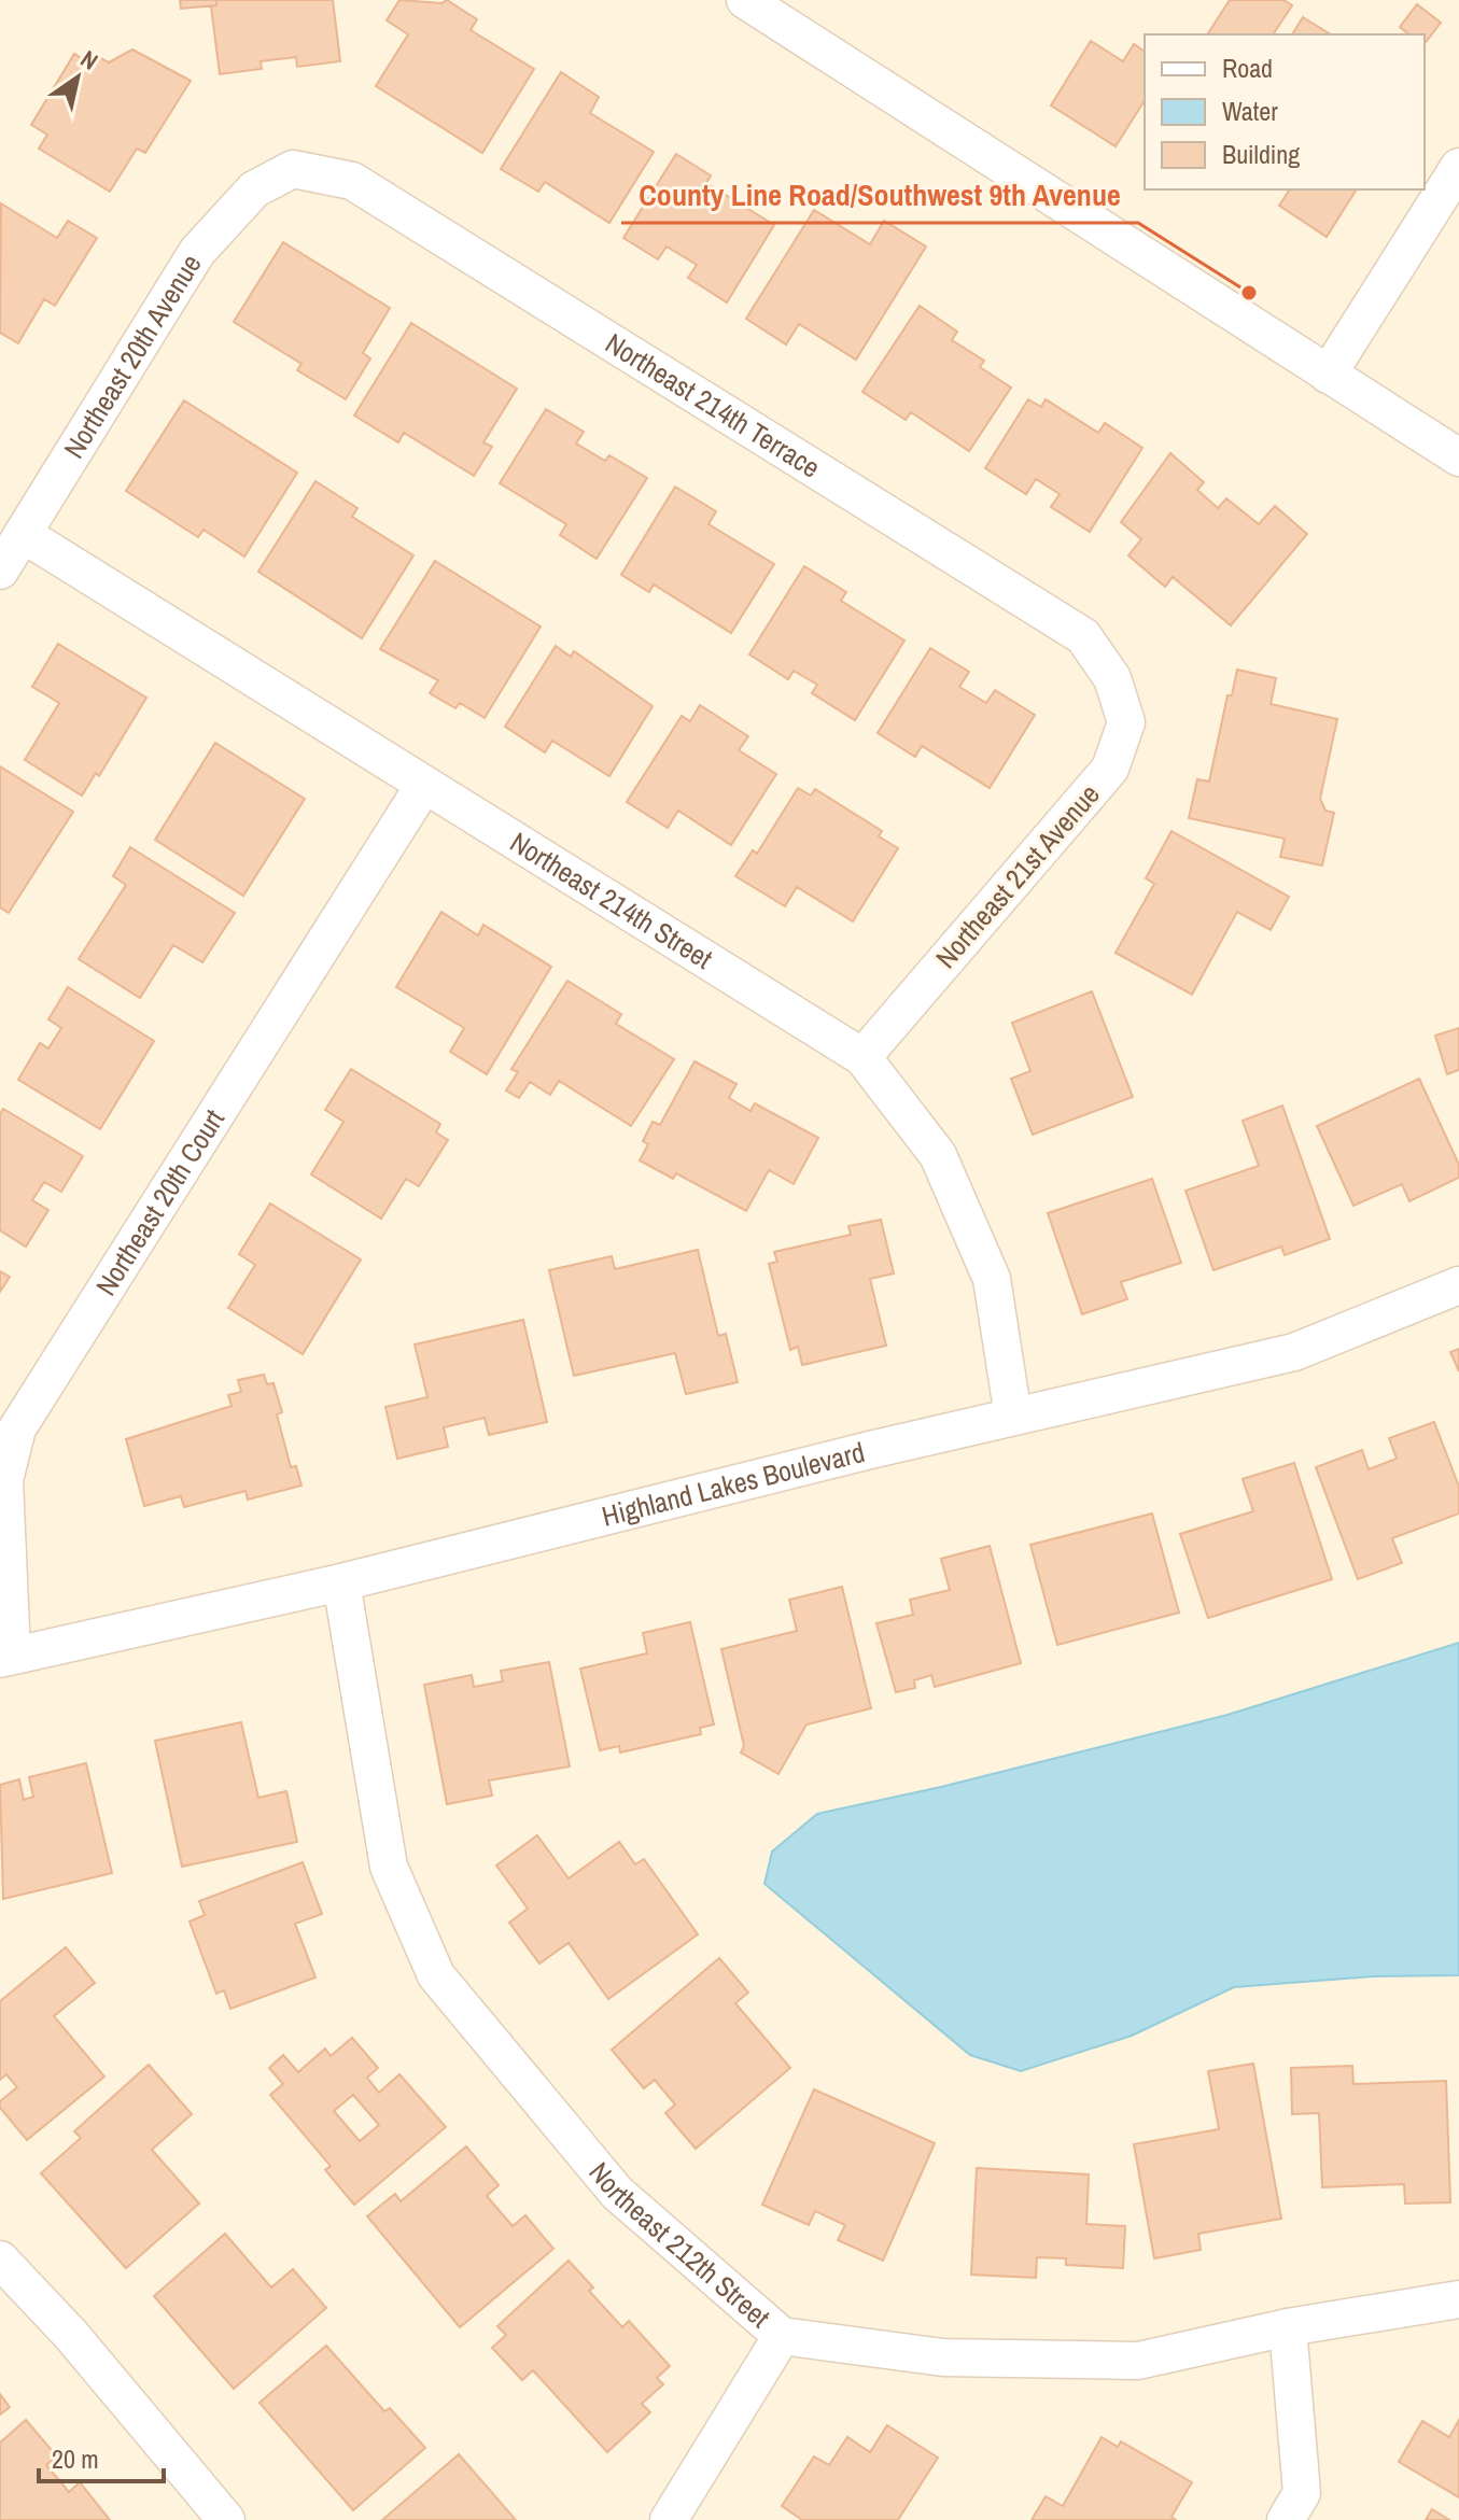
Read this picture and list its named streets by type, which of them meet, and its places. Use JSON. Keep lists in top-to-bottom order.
{
  "streets": {
    "street": [
      "Northeast 20th Avenue",
      "Northeast 214th Terrace",
      "Northeast 21st Avenue",
      "Northeast 214th Street",
      "Northeast 20th Court",
      "Highland Lakes Boulevard",
      "Northeast 212th Street"
    ]
  },
  "crossings": [
    ["Northeast 20th Avenue", "Northeast 214th Terrace"],
    ["Northeast 20th Avenue", "Northeast 214th Street"],
    ["Northeast 214th Terrace", "Northeast 21st Avenue"],
    ["Northeast 21st Avenue", "Northeast 214th Street"],
    ["Northeast 214th Street", "Northeast 20th Court"],
    ["Northeast 214th Street", "Highland Lakes Boulevard"],
    ["Northeast 20th Court", "Highland Lakes Boulevard"],
    ["Highland Lakes Boulevard", "Northeast 212th Street"]
  ],
  "places": ["County Line Road/Southwest 9th Avenue"],
  "legend": ["Road", "Water", "Building"],
  "scale_bar": "20 m",
  "north": "top right"
}
